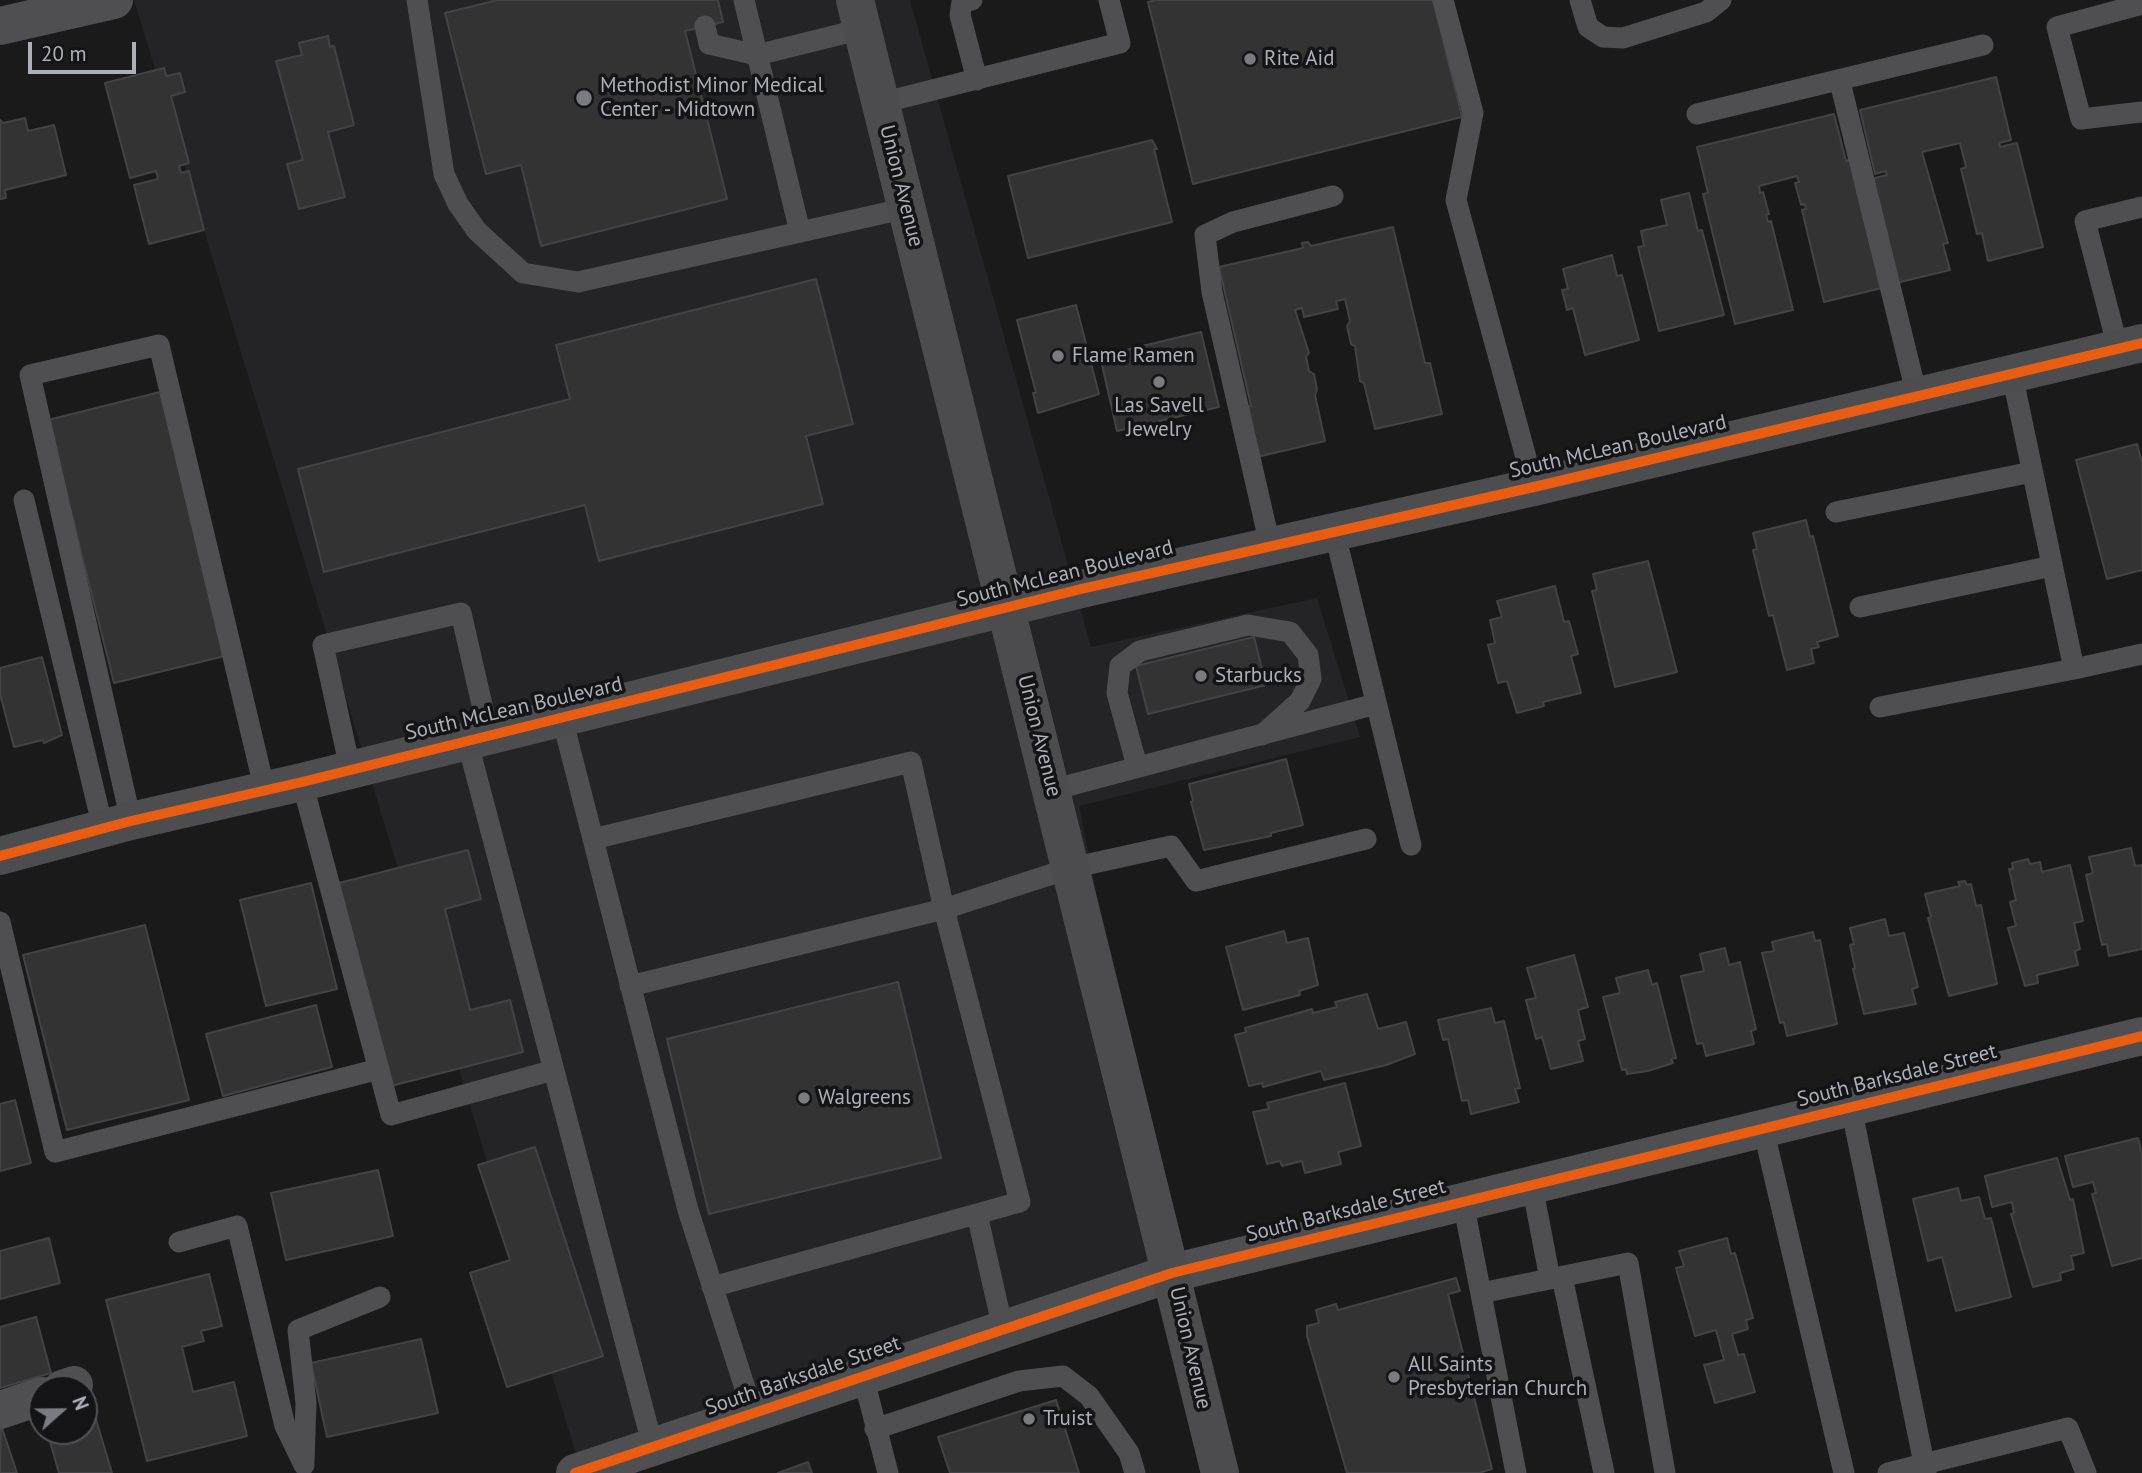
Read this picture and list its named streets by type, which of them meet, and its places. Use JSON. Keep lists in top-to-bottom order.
{
  "streets": {
    "main road": ["Union Avenue", "South McLean Boulevard"],
    "street": ["South Barksdale Street"]
  },
  "crossings": [
    ["Union Avenue", "South McLean Boulevard"],
    ["Union Avenue", "South Barksdale Street"]
  ],
  "places": [
    "Rite Aid",
    "Methodist Minor Medical Center - Midtown",
    "Flame Ramen",
    "Las Savell Jewelry",
    "Starbucks",
    "Walgreens",
    "All Saints Presbyterian Church",
    "Truist"
  ],
  "scale_bar": "20 m",
  "north": "right"
}
